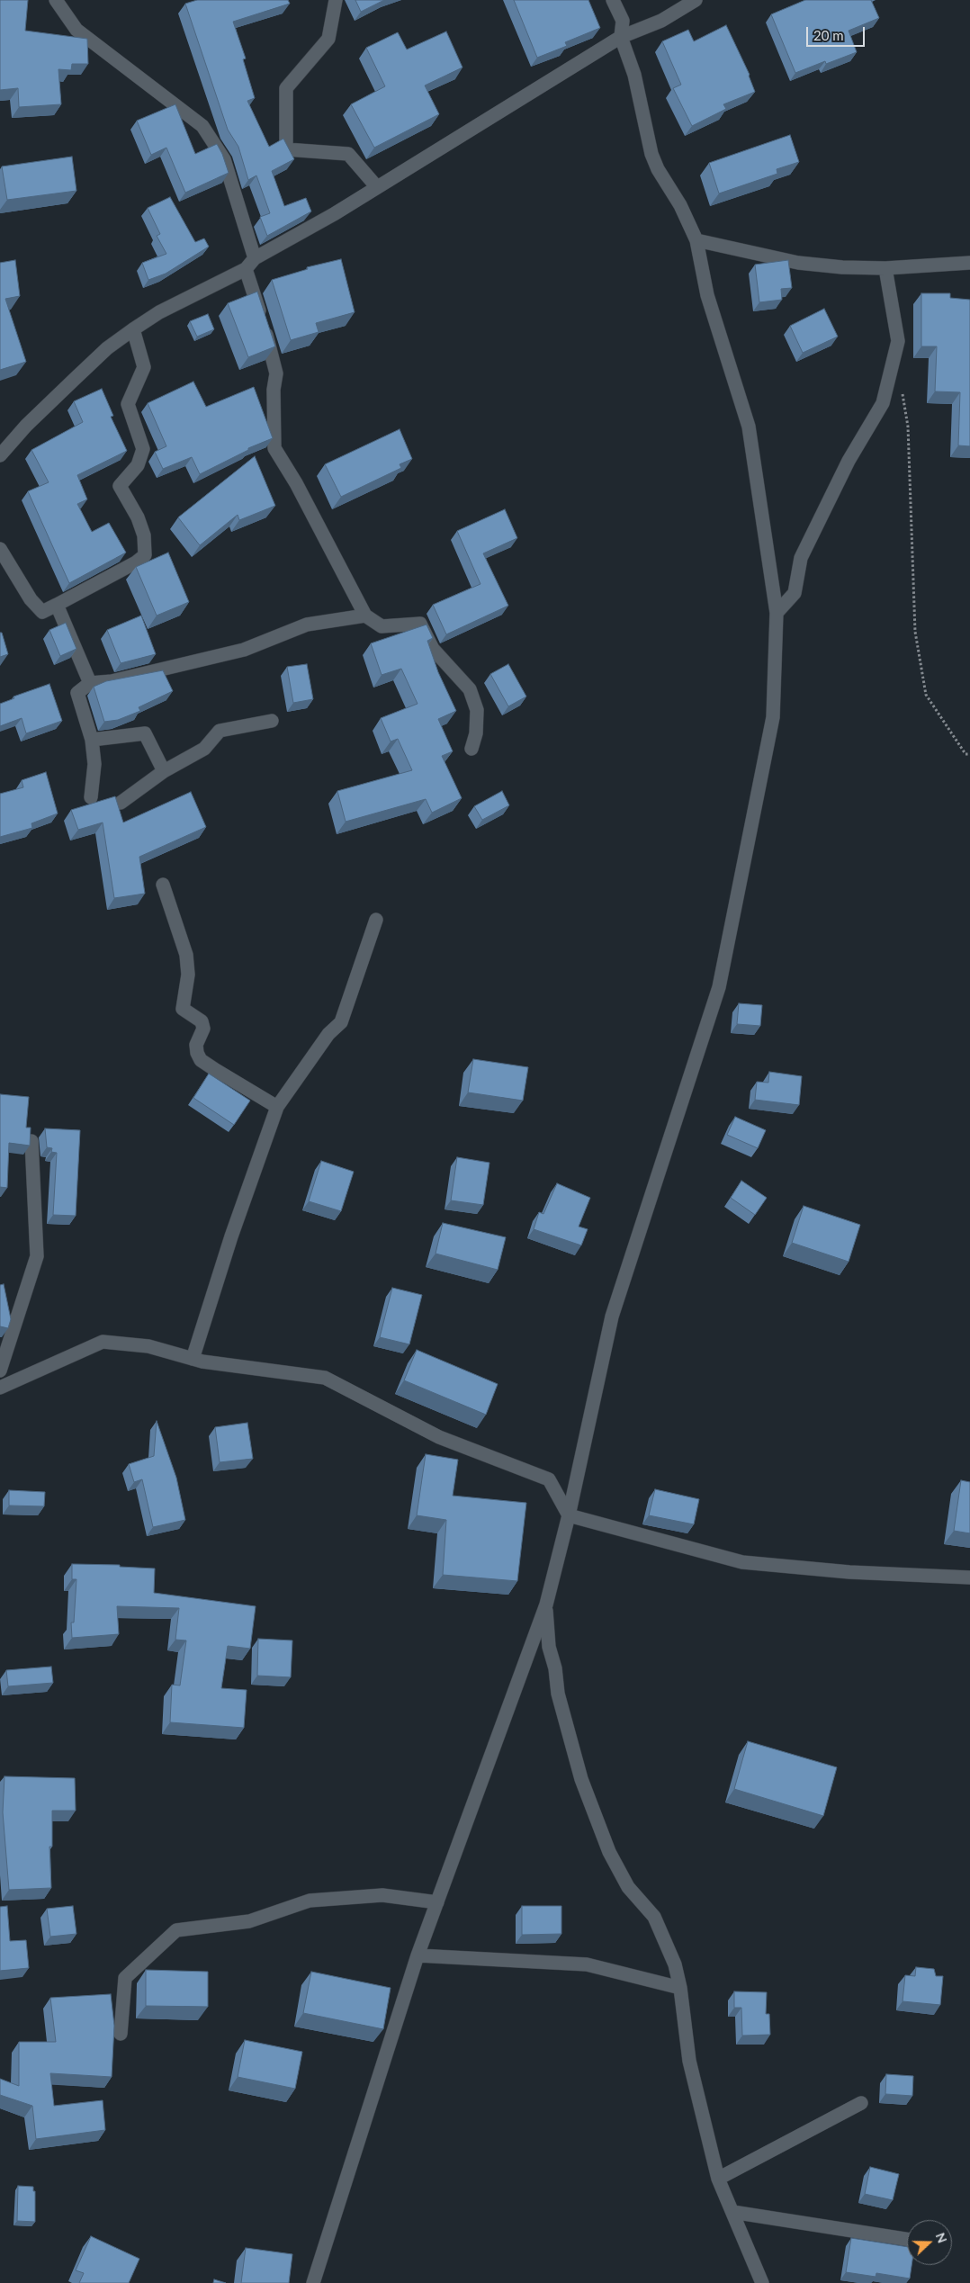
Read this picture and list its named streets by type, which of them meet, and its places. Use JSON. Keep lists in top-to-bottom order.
{
  "scale_bar": "20 m",
  "north": "right"
}
